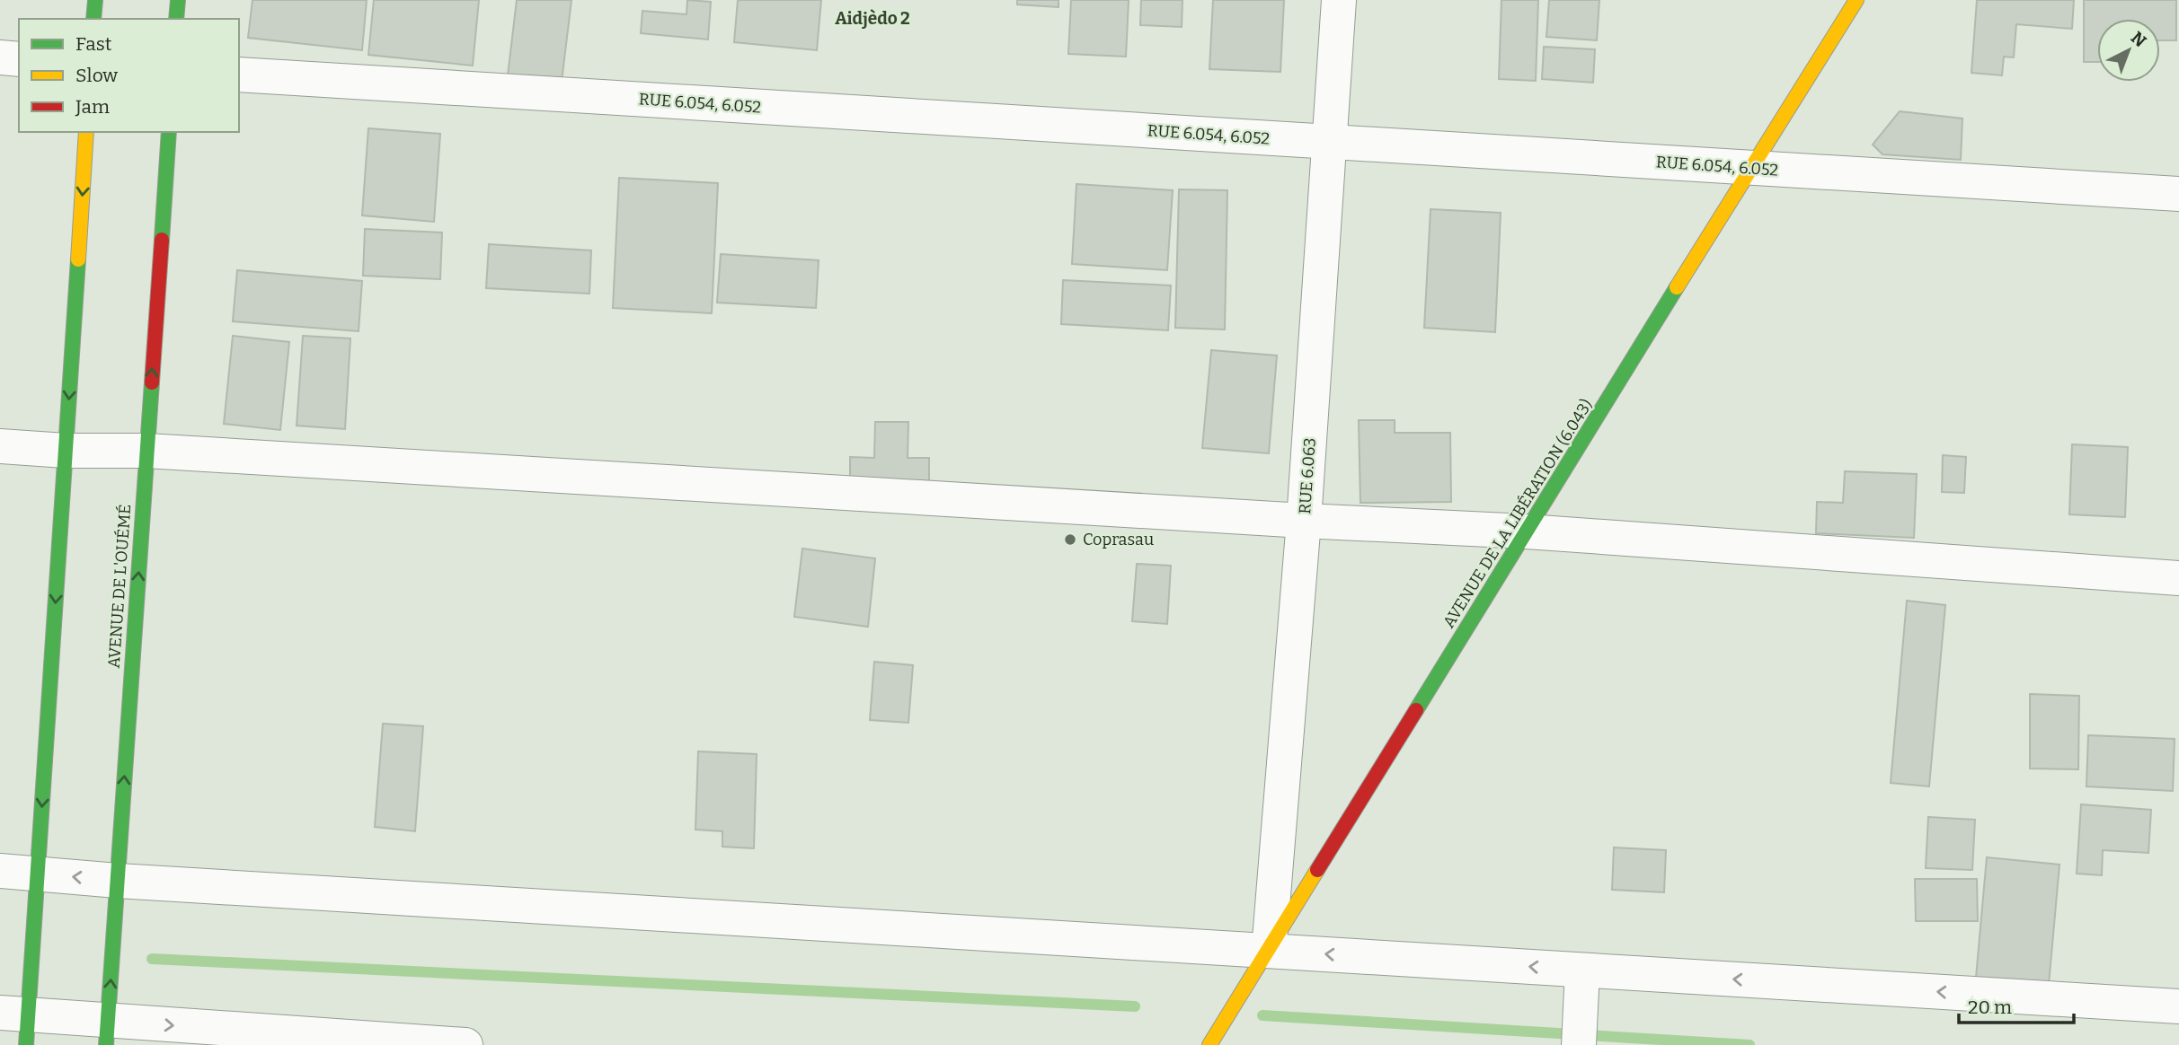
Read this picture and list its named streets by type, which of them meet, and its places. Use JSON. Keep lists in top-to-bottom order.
{
  "streets": {
    "main road": ["AVENUE DE LA LIBÉRATION (6.043)", "AVENUE DE L'OUÉMÉ"],
    "street": ["RUE 6.054, 6.052", "RUE 6.063"]
  },
  "crossings": [
    ["RUE 6.054, 6.052", "RUE 6.063"],
    ["RUE 6.054, 6.052", "AVENUE DE LA LIBÉRATION (6.043)"],
    ["RUE 6.063", "AVENUE DE LA LIBÉRATION (6.043)"]
  ],
  "districts": ["Aidjèdo 2"],
  "places": ["Coprasau"],
  "legend": ["Fast", "Slow", "Jam"],
  "scale_bar": "20 m",
  "north": "top right"
}
